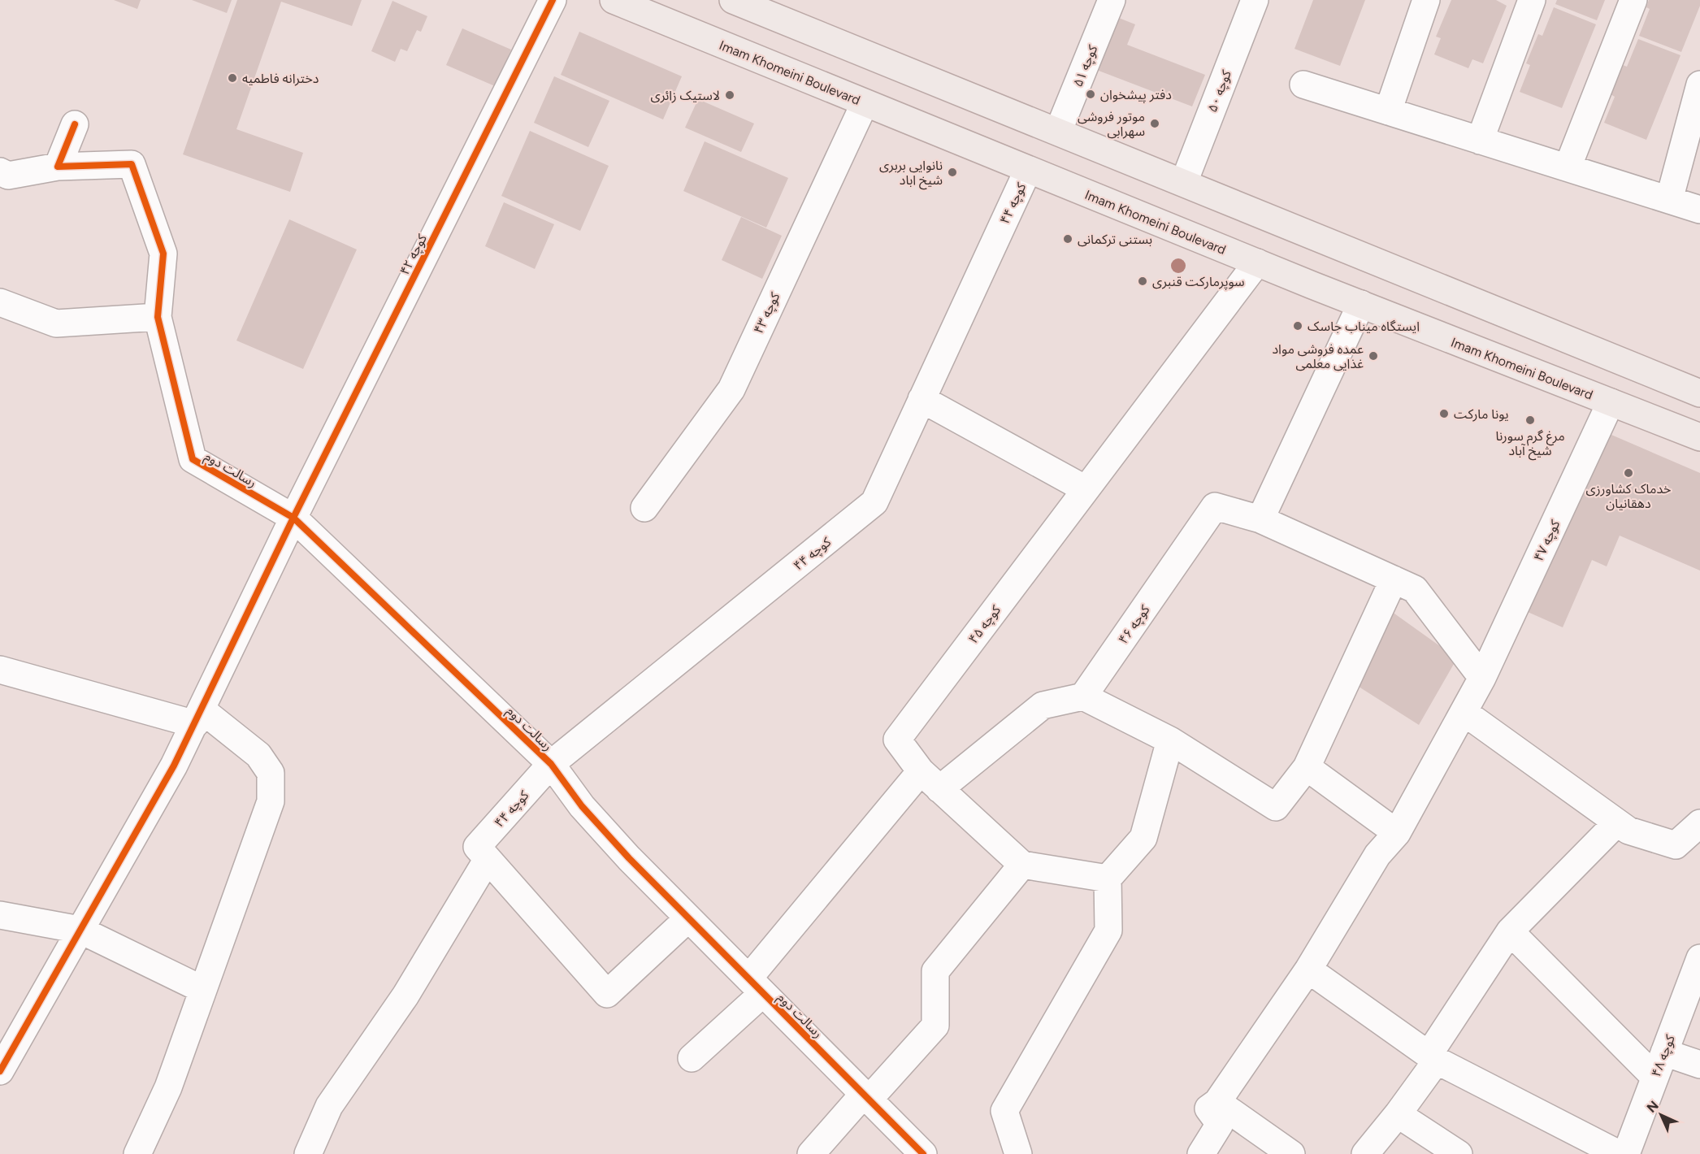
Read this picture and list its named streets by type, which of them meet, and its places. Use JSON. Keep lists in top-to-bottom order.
{
  "streets": {
    "main road": ["Imam Khomeini Boulevard"],
    "street": [
      "کوچه ۵۱",
      "کوچه ۵۰",
      "کوچه ۴۴",
      "کوچه ۴۲",
      "کوچه ۴۳",
      "رسالت دوم",
      "کوچه ۴۷",
      "کوچه ۴۵",
      "کوچه ۴۶",
      "کوچه ۴۸"
    ]
  },
  "crossings": [
    ["Imam Khomeini Boulevard", "کوچه ۴۴"],
    ["Imam Khomeini Boulevard", "کوچه ۴۳"],
    ["Imam Khomeini Boulevard", "کوچه ۴۷"],
    ["Imam Khomeini Boulevard", "کوچه ۴۵"],
    ["کوچه ۴۴", "رسالت دوم"],
    ["کوچه ۴۲", "رسالت دوم"]
  ],
  "places": [
    "دخترانه فاطمیه",
    "دفتر پیشخوان",
    "لاستیک زائری",
    "موتور فروشی سهرابی",
    "نانوایی بربری شیخ اباد",
    "بستنی ترکمانی",
    "سوپرمارکت قنبری",
    "ایستگاه میناب جاسک",
    "عمده فروشی مواد غذایی معلمی",
    "یونا مارکت",
    "مرغ گرم سورنا شیخ آباد",
    "خدماک کشاورزی دهقانیان"
  ],
  "north": "top left"
}
